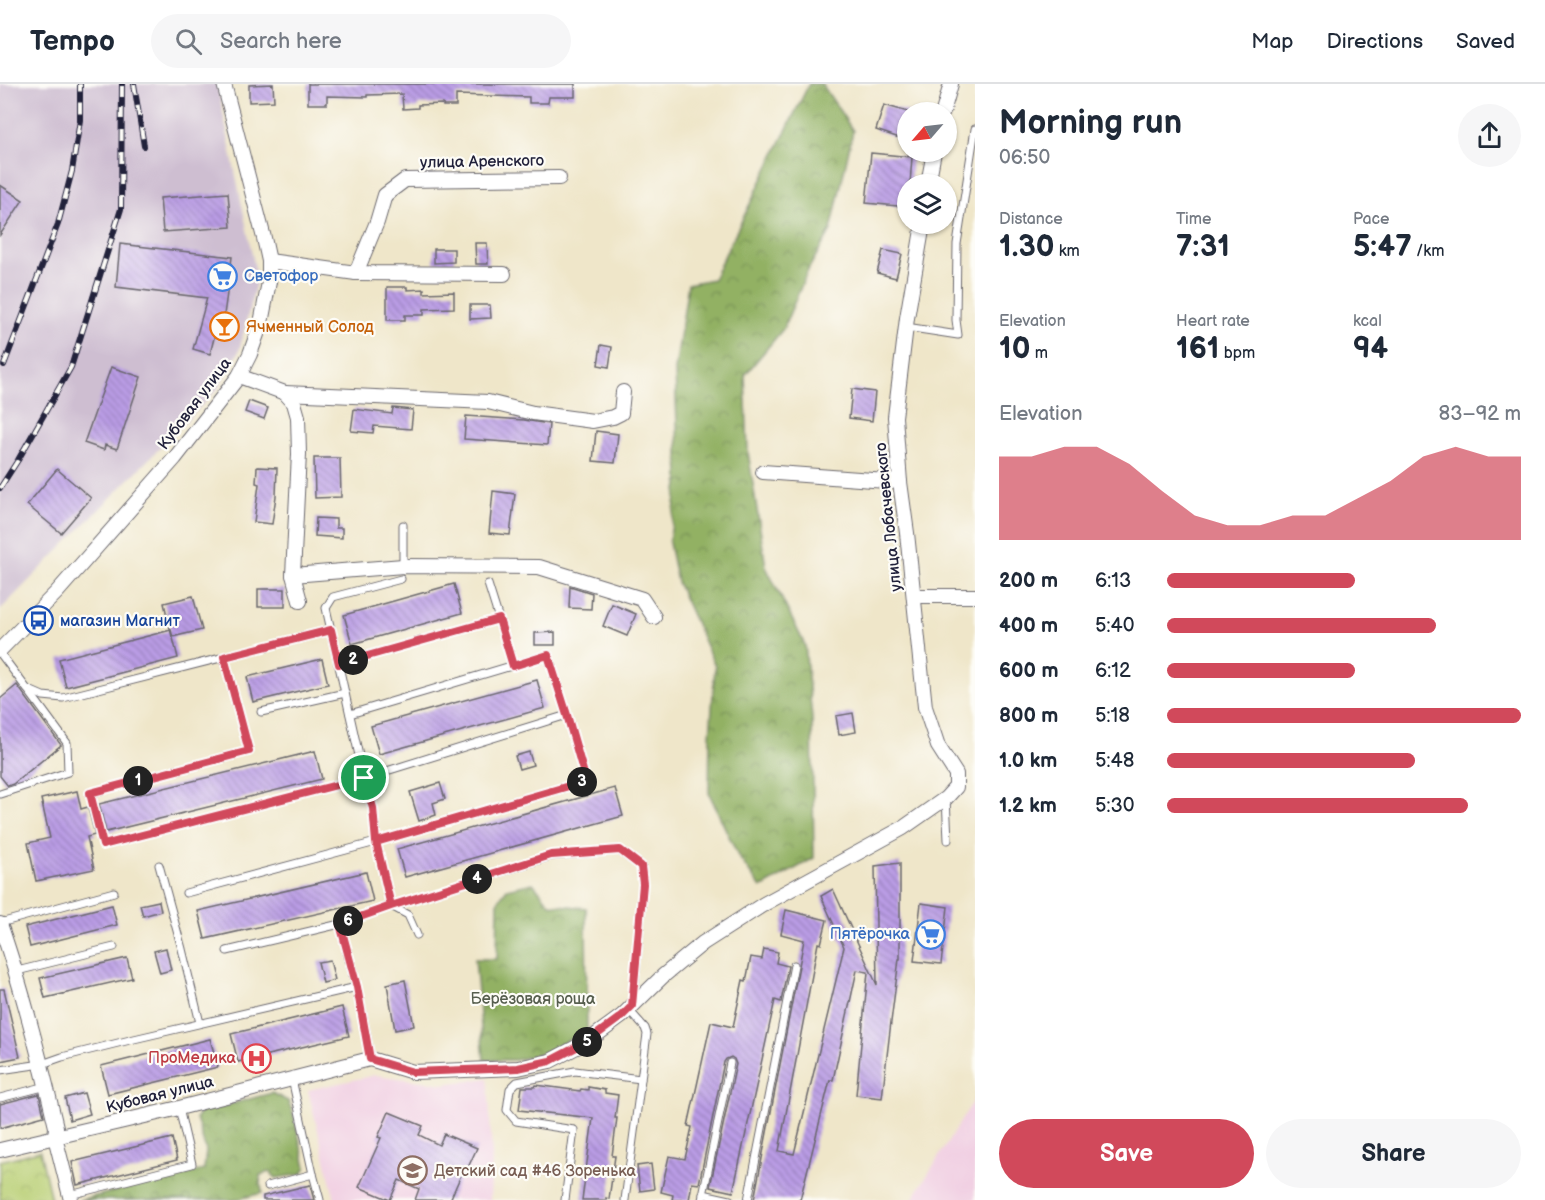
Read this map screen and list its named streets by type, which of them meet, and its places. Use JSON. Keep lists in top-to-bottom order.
{
  "streets": {
    "street": ["улица Аренского", "Кубовая улица", "улица Лобачевского"]
  },
  "parks": ["Берёзовая роща"],
  "places": {
    "supermarket": ["Светофор", "Пятёрочка"],
    "bar": ["Ячменный Солод"],
    "bus stop": ["магазин Магнит"],
    "hospital": ["ПроМедика"],
    "school or university": ["Детский сад #46 Зоренька"]
  },
  "north": "bottom left",
  "page": {
    "header": "Tempo",
    "search": "Search here",
    "nav": ["Map", "Directions", "Saved"],
    "heading": ["Morning run", "06:50"],
    "stats": [
      ["Distance", "1.30 km"],
      ["Time", "7:31"],
      ["Pace", "5:47 /km"],
      ["Elevation", "10 m"],
      ["Heart rate", "161 bpm"],
      ["kcal", "94"]
    ],
    "chart": ["Elevation", "83–92 m"],
    "list": [
      {
        "name": "200 m",
        "note": "6:13"
      },
      {
        "name": "400 m",
        "note": "5:40"
      },
      {
        "name": "600 m",
        "note": "6:12"
      },
      {
        "name": "800 m",
        "note": "5:18"
      },
      {
        "name": "1.0 km",
        "note": "5:48"
      },
      {
        "name": "1.2 km",
        "note": "5:30"
      }
    ],
    "pins": [
      "2",
      "1",
      "3",
      "4",
      "6",
      "5"
    ],
    "buttons": ["Save", "Share"]
  }
}
